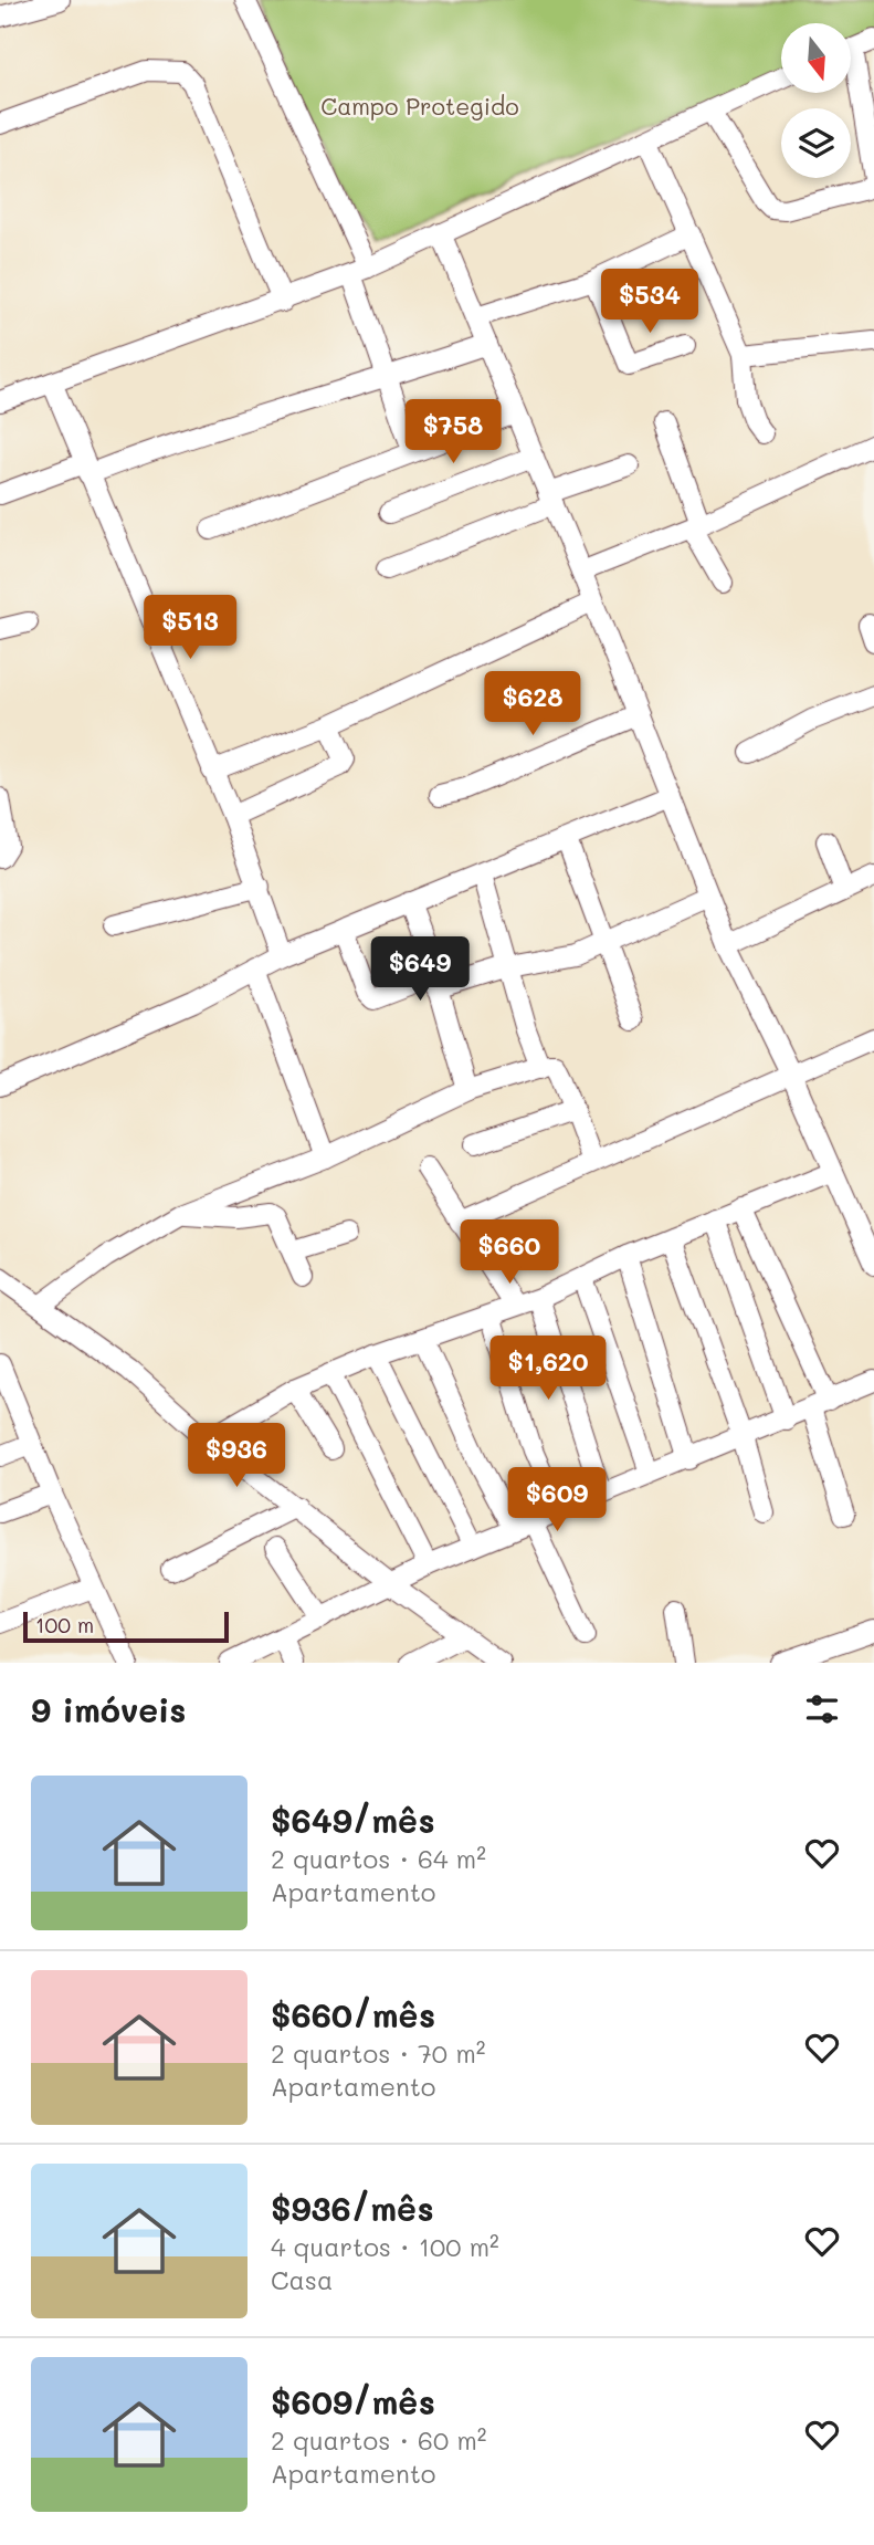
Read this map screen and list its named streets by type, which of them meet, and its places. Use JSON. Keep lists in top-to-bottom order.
{
  "parks": ["Campo Protegido"],
  "scale_bar": "100 m",
  "north": "bottom",
  "page": {
    "price": [
      "$534",
      "$758",
      "$513",
      "$628",
      "$649",
      "$660",
      "$1,620",
      "$936",
      "$609"
    ],
    "scale": "100 m",
    "heading": "9 imóveis",
    "list": [
      {
        "name": "$649/mês",
        "note": "2 quartos · 64 m² · Apartamento"
      },
      {
        "name": "$660/mês",
        "note": "2 quartos · 70 m² · Apartamento"
      },
      {
        "name": "$936/mês",
        "note": "4 quartos · 100 m² · Casa"
      },
      {
        "name": "$609/mês",
        "note": "2 quartos · 60 m² · Apartamento"
      }
    ]
  }
}
